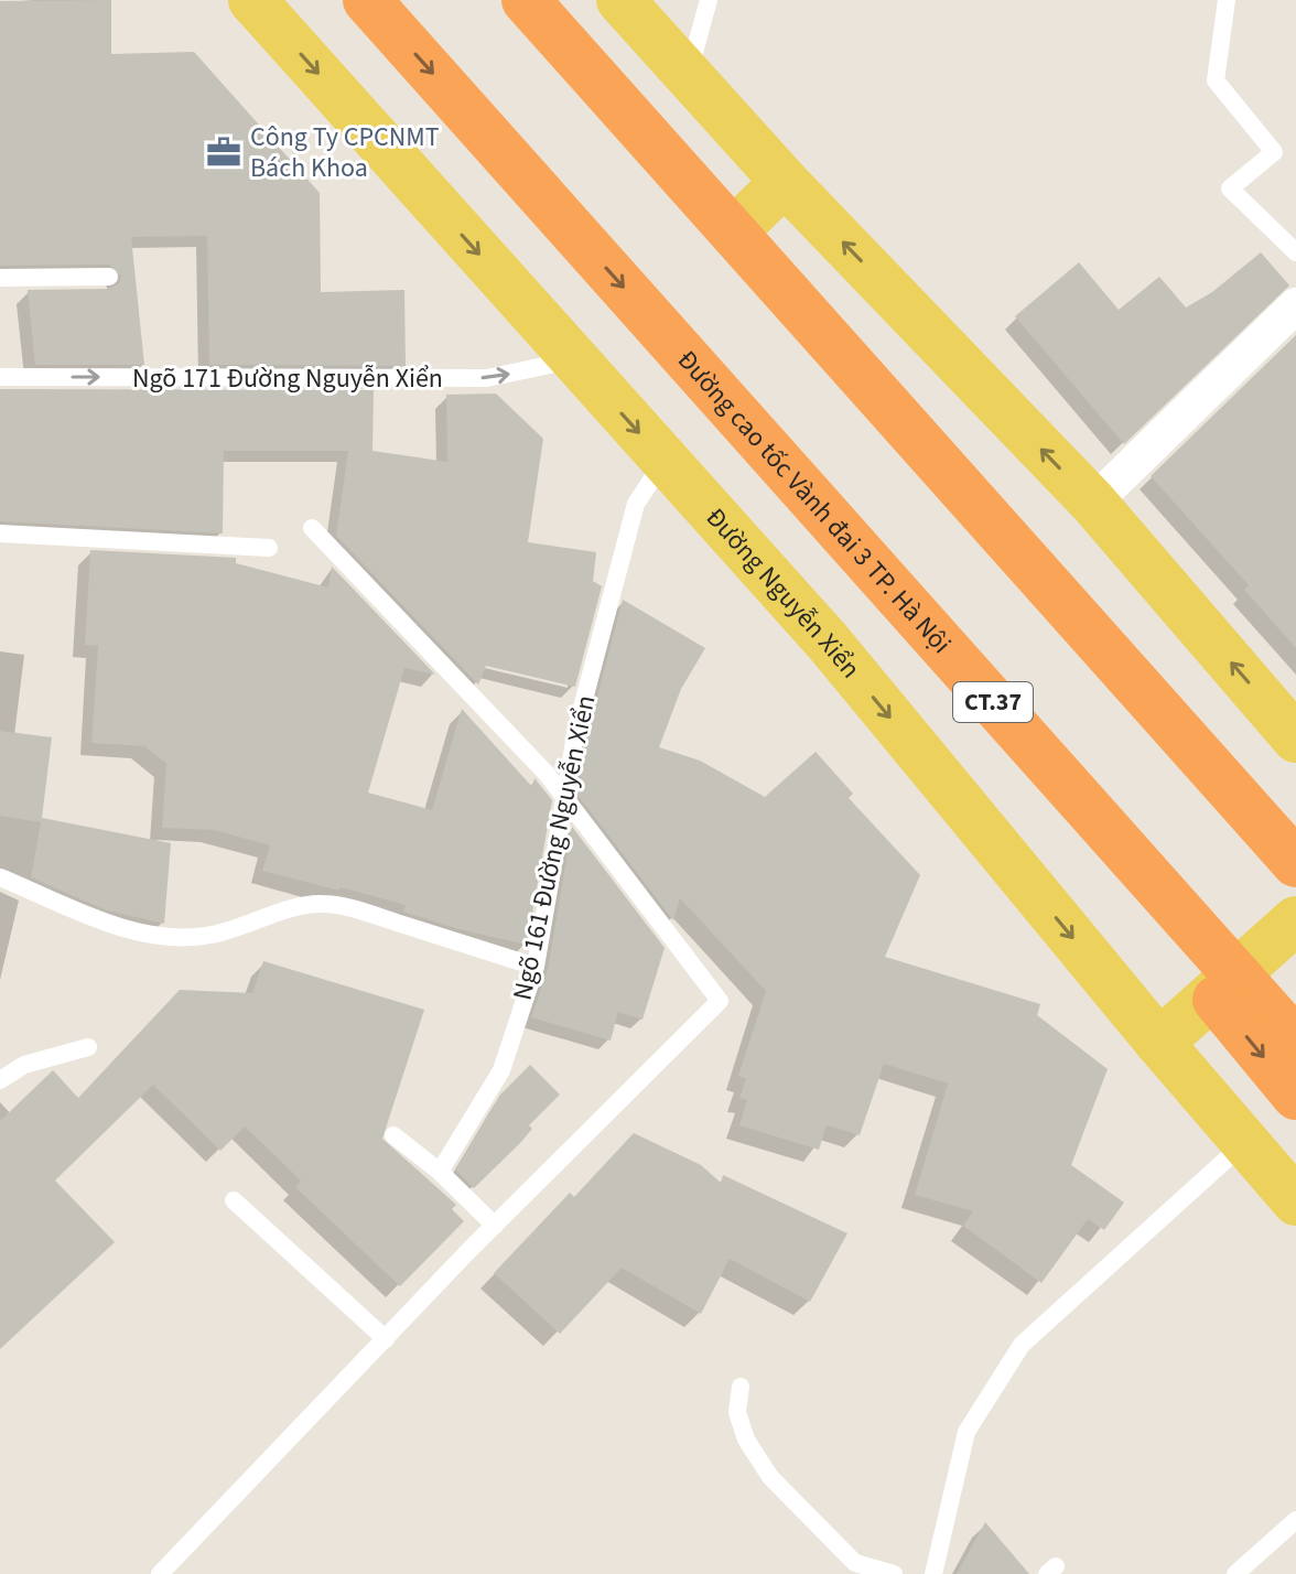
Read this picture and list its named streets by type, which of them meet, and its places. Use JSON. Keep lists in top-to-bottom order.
{
  "streets": {
    "highway": ["Đường cao tốc Vành đai 3 TP. Hà Nội", "CT.37"],
    "main road": ["Đường Nguyễn Xiển"],
    "lane": ["Ngõ 171 Đường Nguyễn Xiển", "Ngõ 161 Đường Nguyễn Xiển"]
  },
  "crossings": [
    ["Ngõ 171 Đường Nguyễn Xiển", "Đường Nguyễn Xiển"],
    ["Đường Nguyễn Xiển", "Ngõ 161 Đường Nguyễn Xiển"]
  ],
  "one_way": ["Ngõ 171 Đường Nguyễn Xiển"],
  "places": {
    "office": ["Công Ty CPCNMT Bách Khoa"]
  }
}
